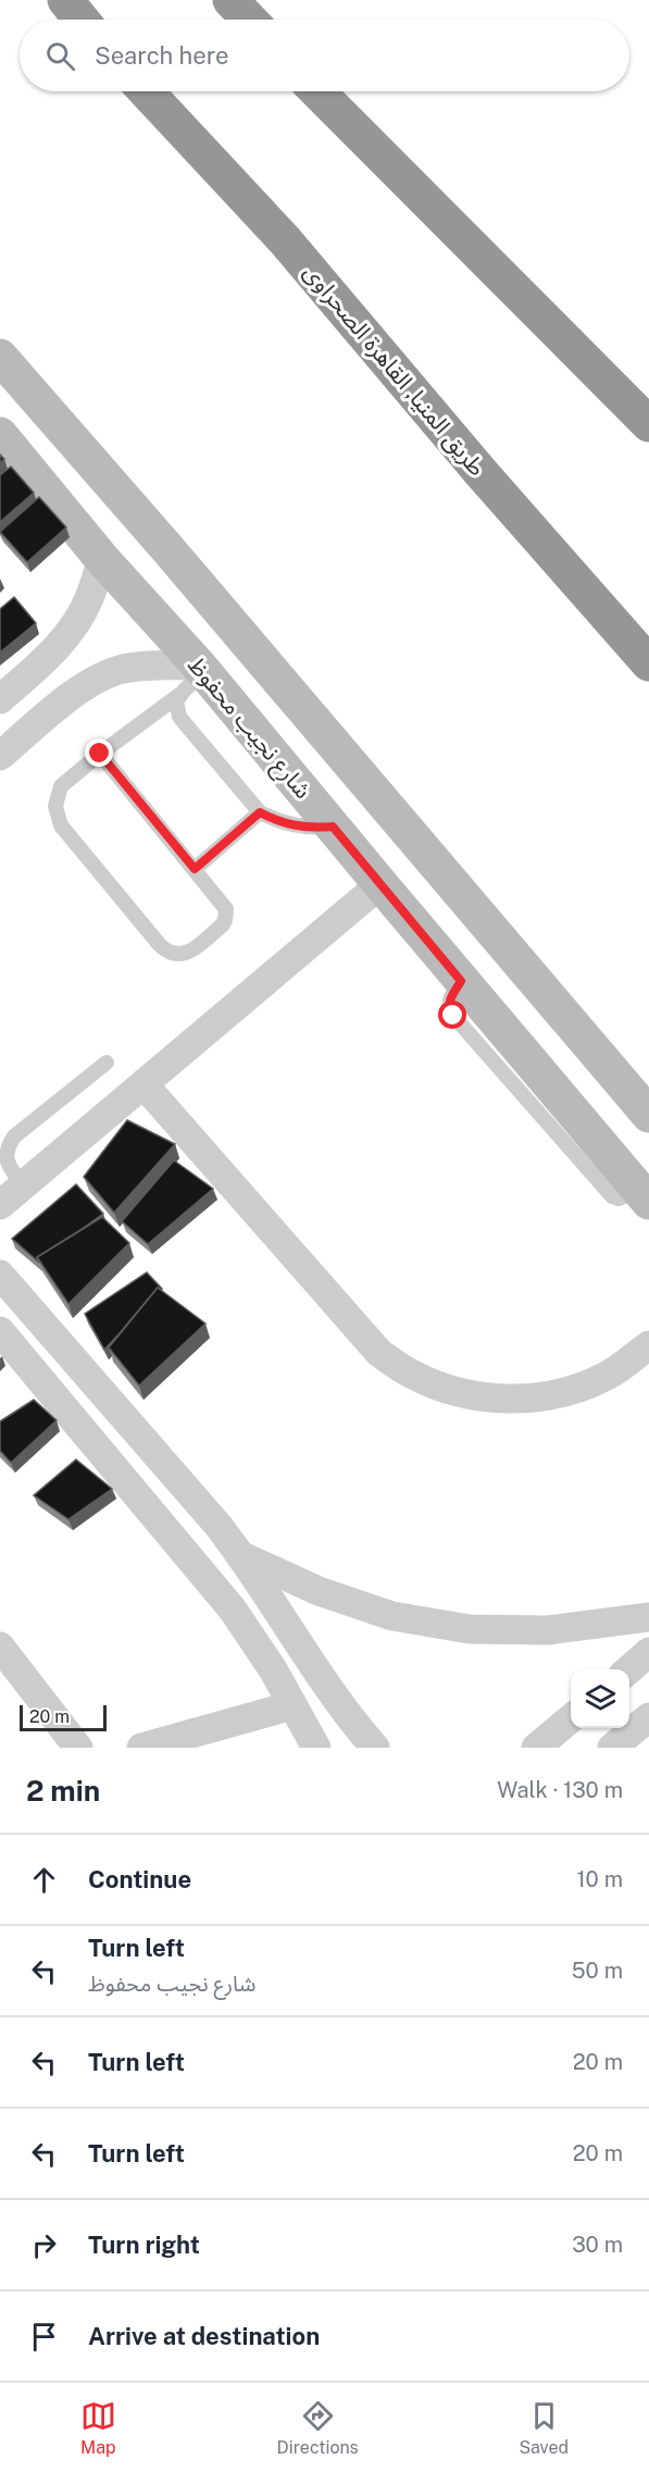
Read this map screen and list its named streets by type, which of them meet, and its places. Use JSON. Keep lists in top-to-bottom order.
{
  "streets": {
    "highway": ["طريق المنيا, القاهرة الصحراوى"],
    "street": ["شارع نجيب محفوظ"]
  },
  "scale_bar": "20 m",
  "page": {
    "search": "Search here",
    "scale": "20 m",
    "heading": ["2 min", "Walk · 130 m"],
    "list": [
      ["Continue", "10 m"],
      ["Turn left", "شارع نجيب محفوظ", "50 m"],
      ["Turn left", "20 m"],
      ["Turn left", "20 m"],
      ["Turn right", "30 m"],
      "Arrive at destination"
    ],
    "nav": ["Map", "Directions", "Saved"]
  }
}
